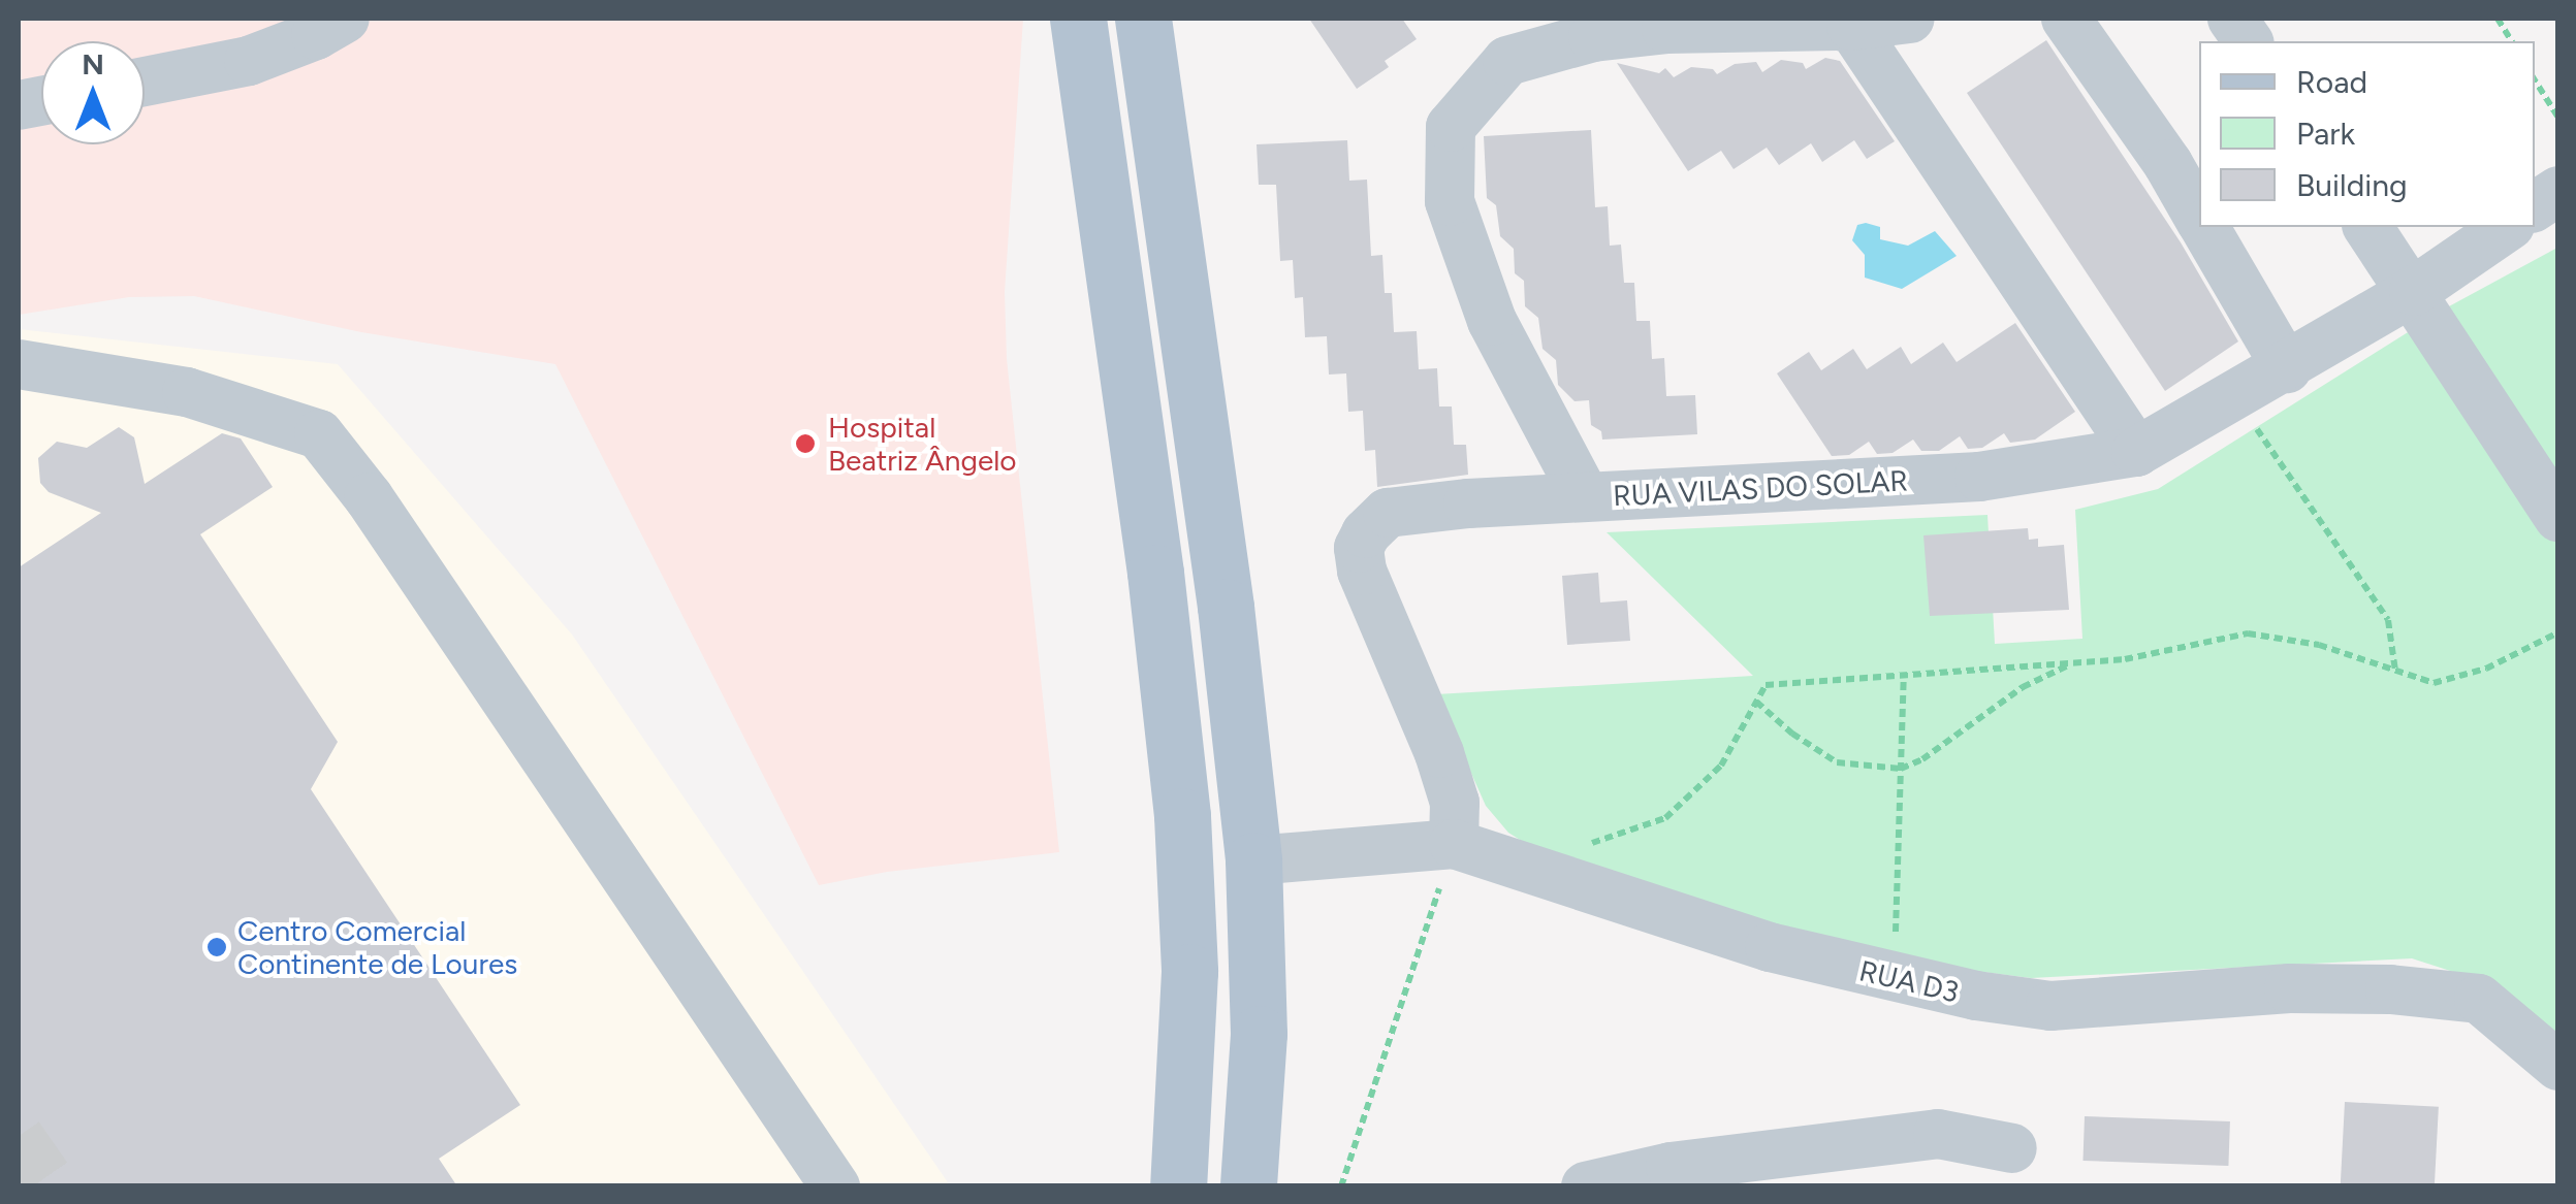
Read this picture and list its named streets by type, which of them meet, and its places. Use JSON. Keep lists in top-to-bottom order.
{
  "streets": {
    "street": ["RUA VILAS DO SOLAR", "RUA D3"]
  },
  "places": ["Hospital Beatriz Ângelo", "Centro Comercial Continente de Loures"],
  "legend": ["Road", "Park", "Building"],
  "north": "top"
}
